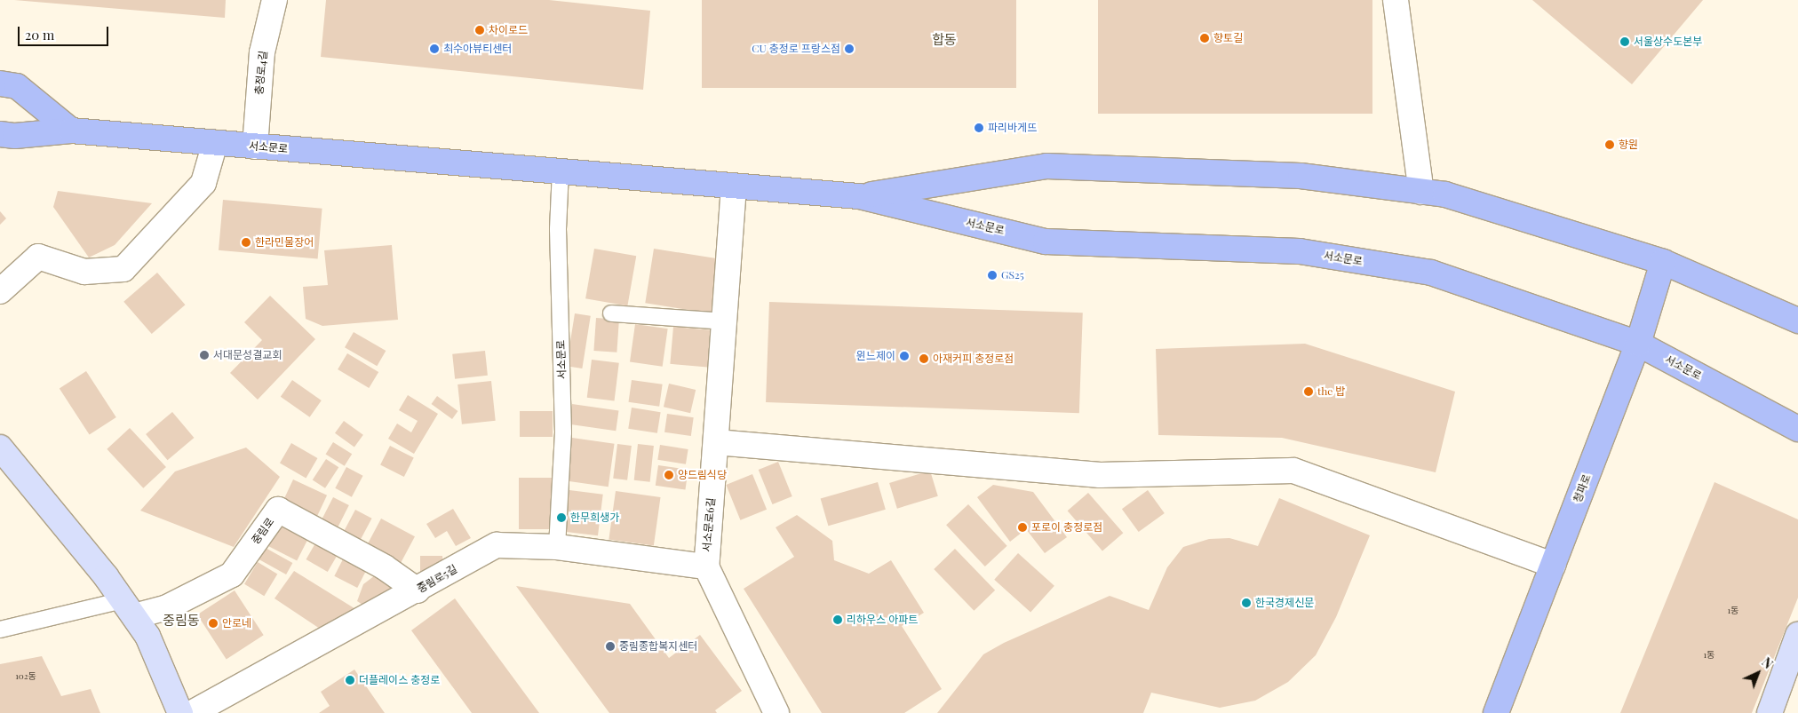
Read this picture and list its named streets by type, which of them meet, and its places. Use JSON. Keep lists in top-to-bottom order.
{
  "streets": {
    "main road": ["서소문로", "청파로"],
    "street": [
      "충정로4길",
      "서소문로6길",
      "중림로",
      "중림로5길"
    ]
  },
  "crossings": [
    ["충정로4길", "서소문로"],
    ["서소문로", "청파로"],
    ["서소문로", "서소문로6길"],
    ["서소문로", "중림로5길"],
    ["서소문로6길", "중림로5길"],
    ["중림로", "중림로5길"]
  ],
  "districts": ["합동", "중림동"],
  "places": [
    "차이로드",
    "향토길",
    "서울상수도본부",
    "최수아뷰티센터",
    "CU 충정로 프랑스점",
    "파리바게뜨",
    "향원",
    "한라민물장어",
    "GS25",
    "서대문성결교회",
    "윈느제이",
    "아재커피 충정로점",
    "the 밥",
    "양드림식당",
    "한무희생가",
    "포로이 충정로점",
    "한국경제신문",
    "리하우스 아파트",
    "안로네",
    "중림종합복지센터",
    "더플레이스 충정로"
  ],
  "house_numbers": ["1동", "1동", "102동"],
  "scale_bar": "20 m",
  "north": "top right"
}
